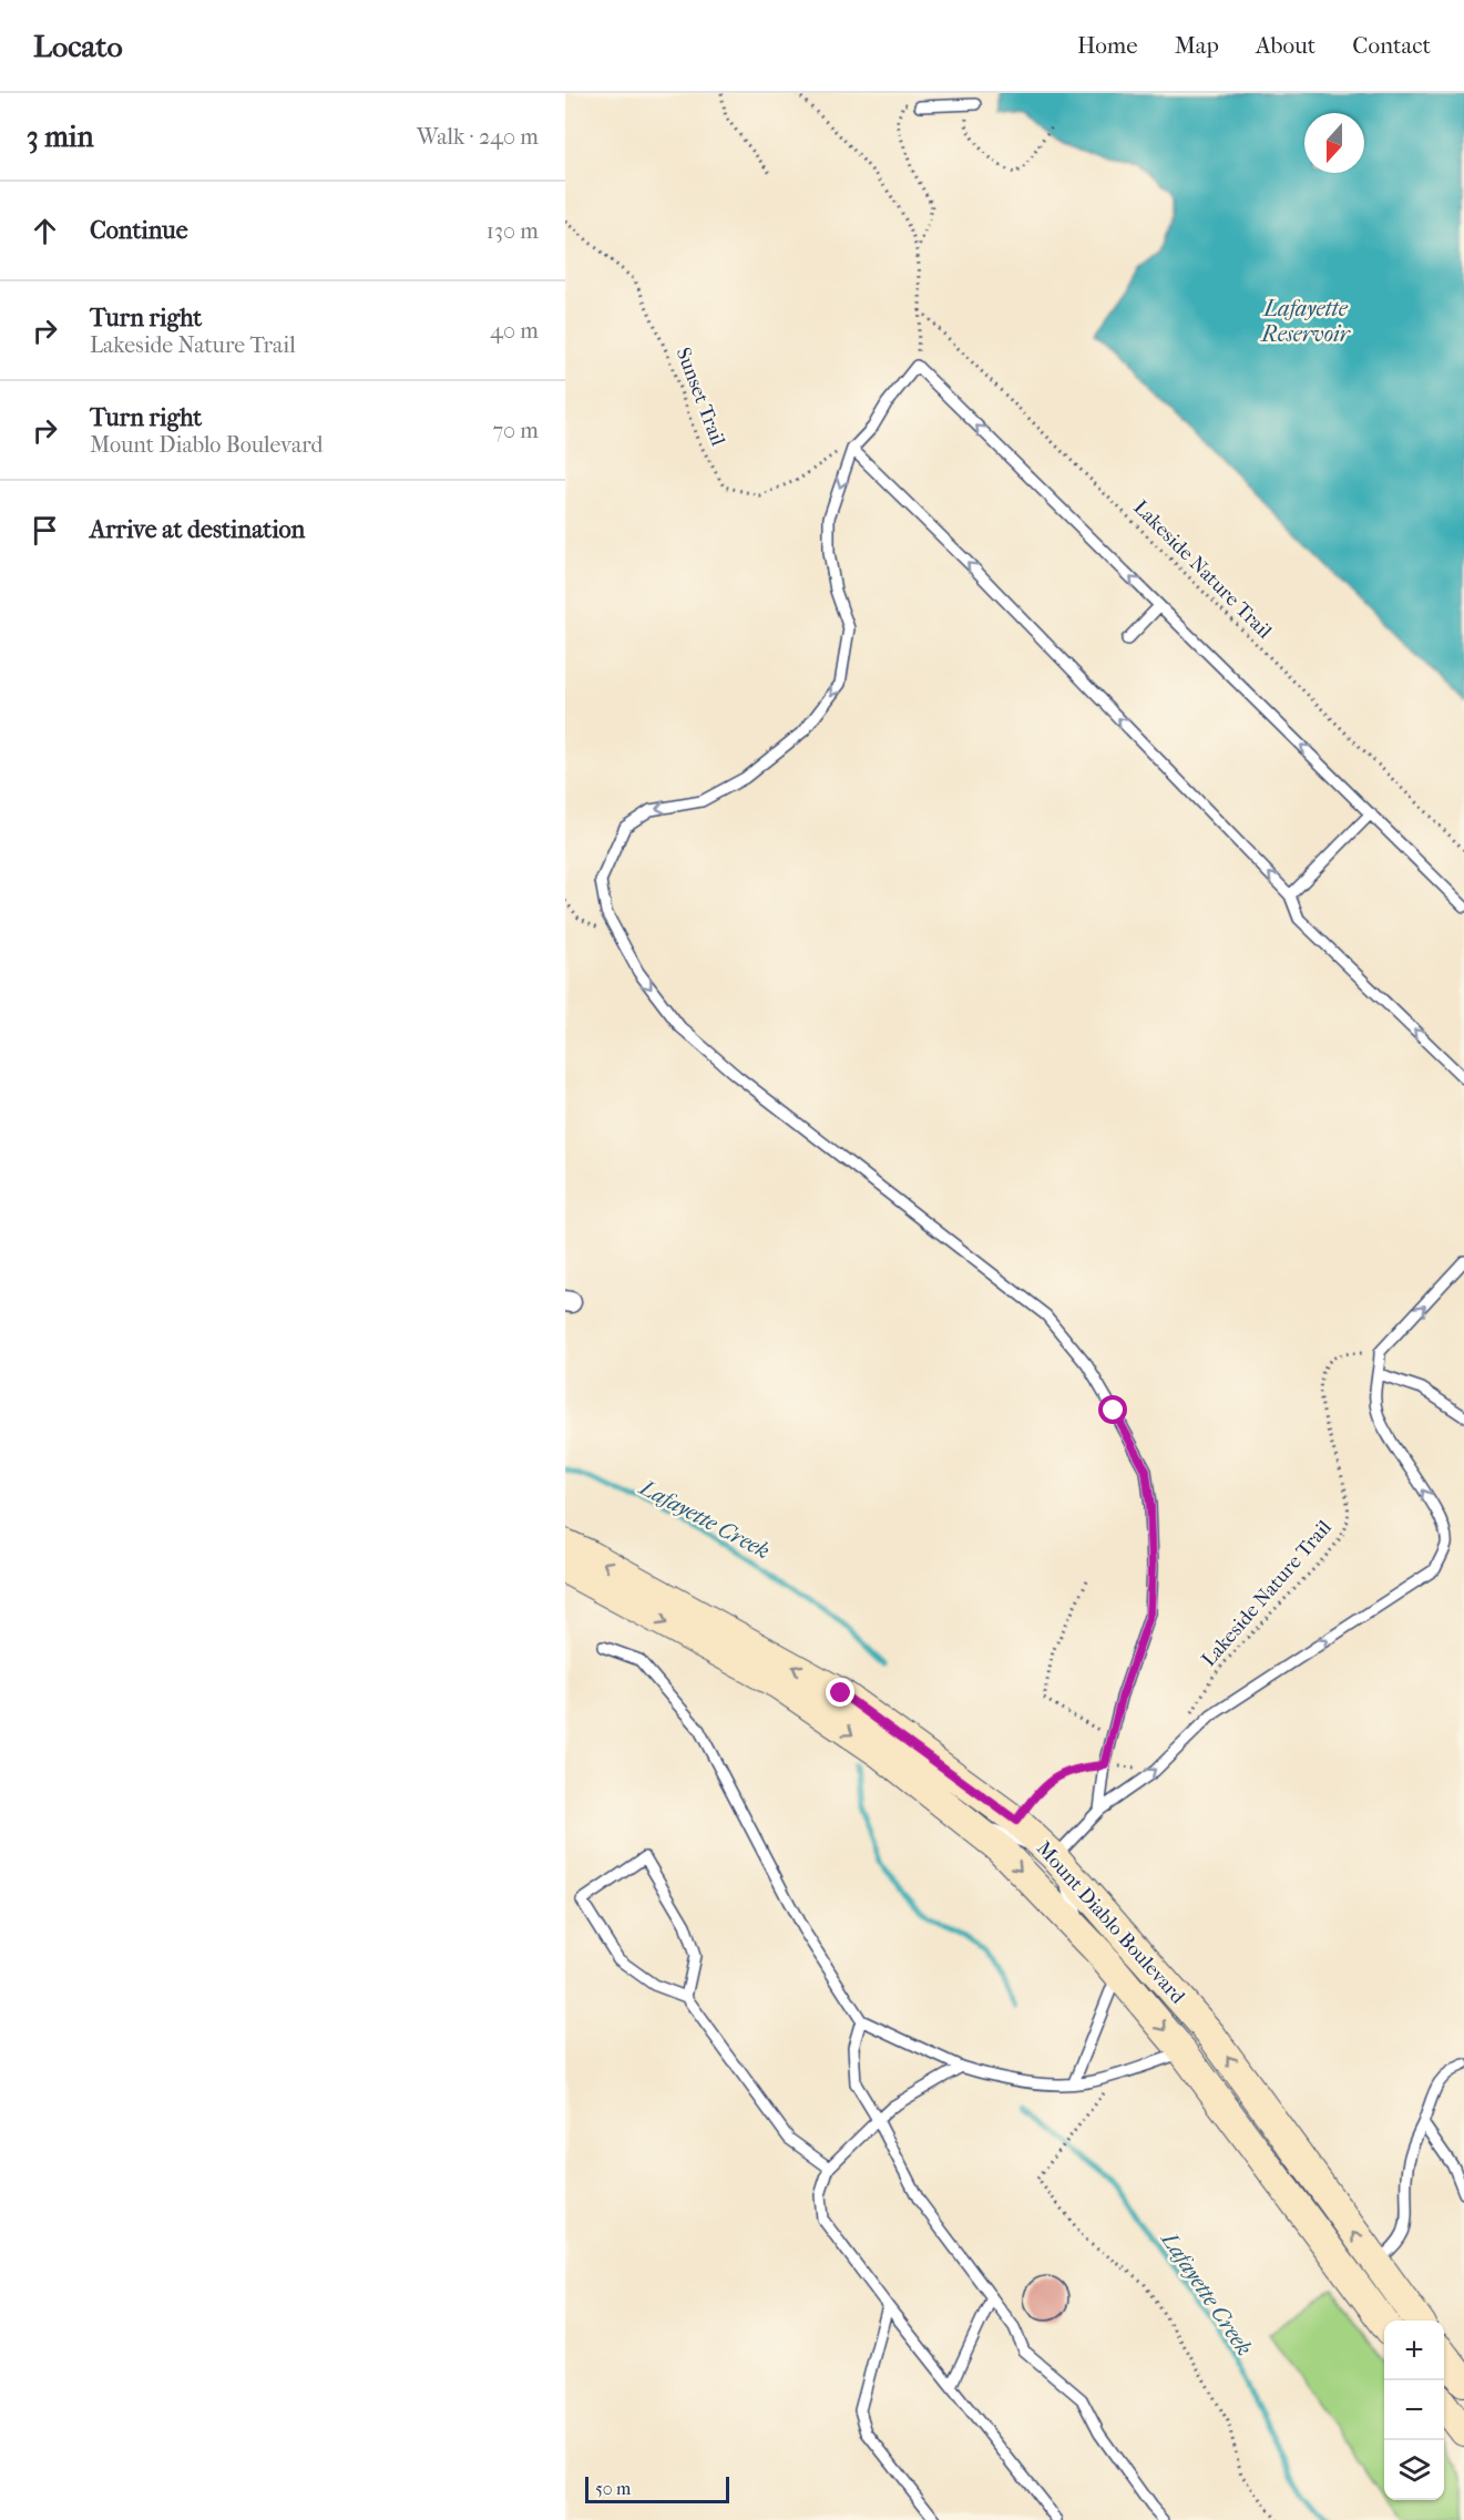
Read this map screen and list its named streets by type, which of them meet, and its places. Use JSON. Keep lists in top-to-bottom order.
{
  "streets": {
    "main road": ["Mount Diablo Boulevard"],
    "path": ["Sunset Trail", "Lakeside Nature Trail"]
  },
  "water": ["Lafayette Reservoir", "Lafayette Creek"],
  "scale_bar": "50 m",
  "north": "bottom",
  "page": {
    "header": "Locato",
    "nav": [
      "Home",
      "Map",
      "About",
      "Contact"
    ],
    "heading": ["3 min", "Walk · 240 m"],
    "list": [
      ["Continue", "130 m"],
      ["Turn right", "Lakeside Nature Trail", "40 m"],
      ["Turn right", "Mount Diablo Boulevard", "70 m"],
      "Arrive at destination"
    ],
    "map_buttons": ["+", "−"],
    "scale": "50 m"
  }
}
